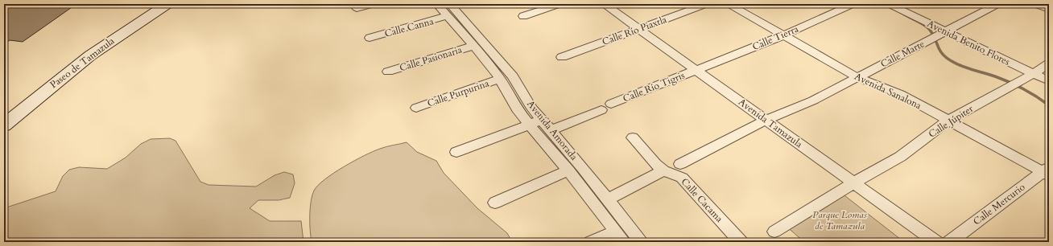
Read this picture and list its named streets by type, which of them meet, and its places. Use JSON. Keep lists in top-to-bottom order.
{
  "streets": {
    "main road": ["Paseo de Tamazula"],
    "street": [
      "Calle Canna",
      "Calle Río Piaxtla",
      "Calle Tierra",
      "Avenida Benito Flores",
      "Calle Marte",
      "Calle Pasionaria",
      "Calle Río Tigris",
      "Avenida Sanalona",
      "Calle Purpurina",
      "Calle Júpiter",
      "Avenida Tamazula",
      "Avenida Amorada",
      "Calle Cacama",
      "Calle Mercurio"
    ]
  },
  "crossings": [
    ["Calle Canna", "Avenida Amorada"],
    ["Calle Río Piaxtla", "Avenida Tamazula"],
    ["Calle Tierra", "Calle Río Tigris"],
    ["Calle Tierra", "Avenida Sanalona"],
    ["Calle Tierra", "Avenida Tamazula"],
    ["Avenida Benito Flores", "Calle Marte"],
    ["Avenida Benito Flores", "Calle Júpiter"],
    ["Calle Marte", "Avenida Sanalona"],
    ["Calle Marte", "Avenida Tamazula"],
    ["Calle Pasionaria", "Avenida Amorada"],
    ["Calle Río Tigris", "Avenida Tamazula"],
    ["Calle Río Tigris", "Avenida Amorada"],
    ["Avenida Sanalona", "Calle Júpiter"],
    ["Avenida Sanalona", "Calle Mercurio"],
    ["Calle Purpurina", "Avenida Amorada"],
    ["Calle Júpiter", "Avenida Tamazula"]
  ],
  "parks": ["Parque Lomas de Tamazula"]
}
